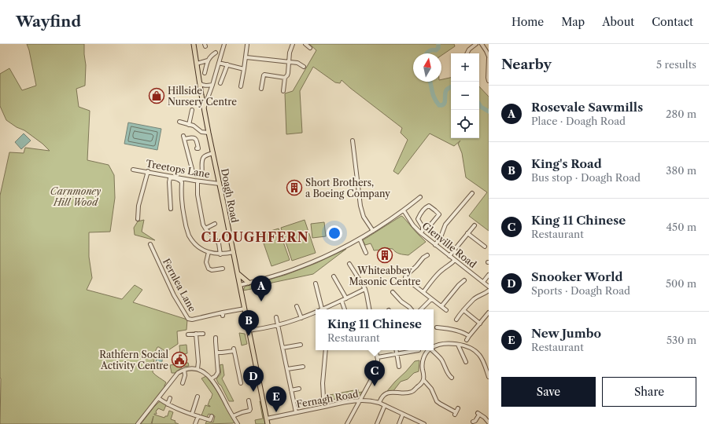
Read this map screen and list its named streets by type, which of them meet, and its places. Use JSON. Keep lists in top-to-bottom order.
{
  "streets": {
    "main road": ["Doagh Road"],
    "street": [
      "Treetops Lane",
      "Glenville Road",
      "Fernlea Lane",
      "Fernagh Road"
    ]
  },
  "crossings": [
    ["Treetops Lane", "Doagh Road"],
    ["Doagh Road", "Fernlea Lane"],
    ["Doagh Road", "Fernagh Road"]
  ],
  "districts": ["CLOUGHFERN"],
  "parks": ["Carnmoney Hill Wood"],
  "places": {
    "shop": ["Hillside Nursery Centre"],
    "building": ["Short Brothers, a Boeing Company", "Whiteabbey Masonic Centre"],
    "public building": ["Rathfern Social Activity Centre"]
  },
  "north": "top",
  "page": {
    "header": "Wayfind",
    "nav": [
      "Home",
      "Map",
      "About",
      "Contact"
    ],
    "heading": ["Nearby", "5 results"],
    "map_buttons": ["+", "−"],
    "list": [
      {
        "mark": "A",
        "name": "Rosevale Sawmills",
        "note": "Place · Doagh Road",
        "value": "280 m"
      },
      {
        "mark": "B",
        "name": "King's Road",
        "note": "Bus stop · Doagh Road",
        "value": "380 m"
      },
      {
        "mark": "C",
        "name": "King 11 Chinese",
        "note": "Restaurant",
        "value": "450 m"
      },
      {
        "mark": "D",
        "name": "Snooker World",
        "note": "Sports · Doagh Road",
        "value": "500 m"
      },
      {
        "mark": "E",
        "name": "New Jumbo",
        "note": "Restaurant",
        "value": "530 m"
      }
    ],
    "pins": [
      "A",
      "B",
      "C",
      "D",
      "E"
    ],
    "popup": ["King 11 Chinese", "Restaurant"],
    "buttons": ["Save", "Share"]
  }
}
